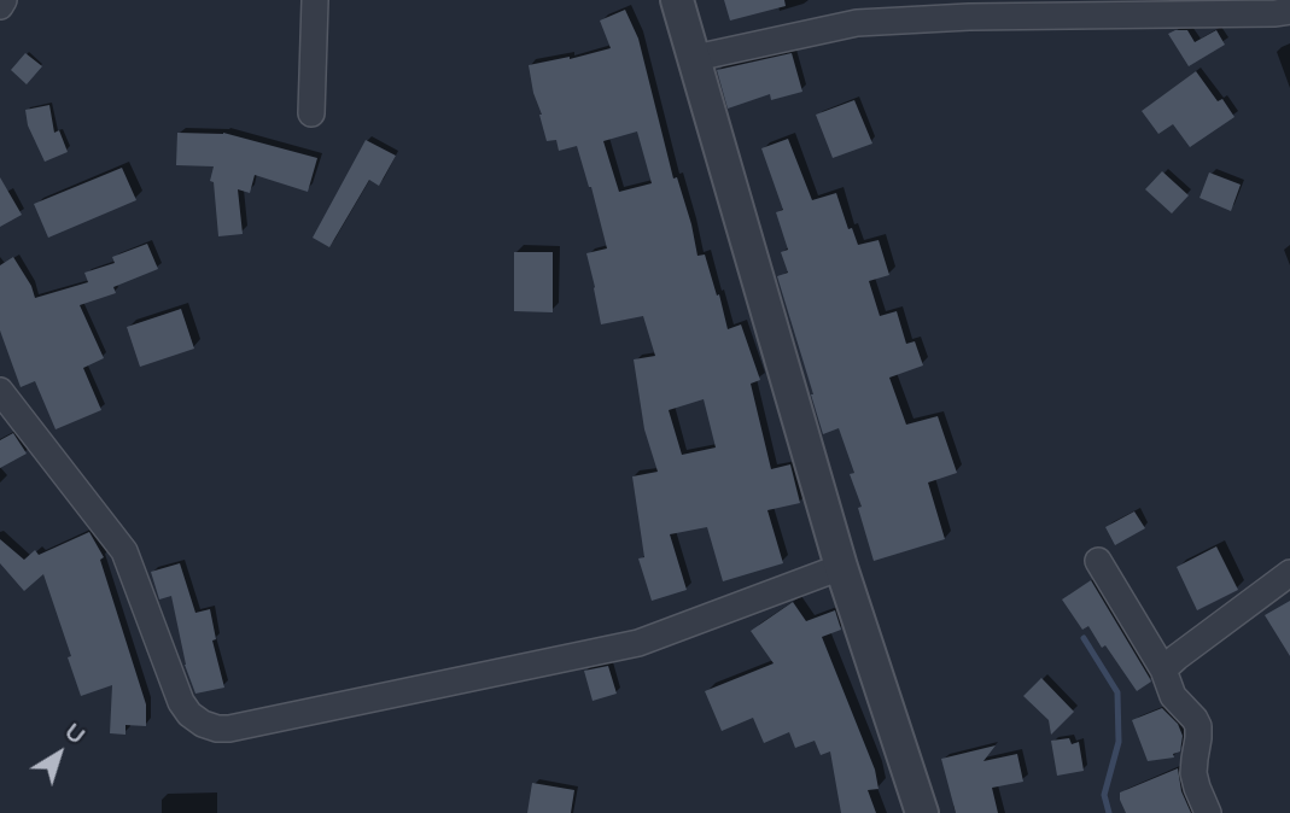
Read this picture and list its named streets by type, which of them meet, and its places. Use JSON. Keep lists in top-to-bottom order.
{
  "north": "top right"
}
